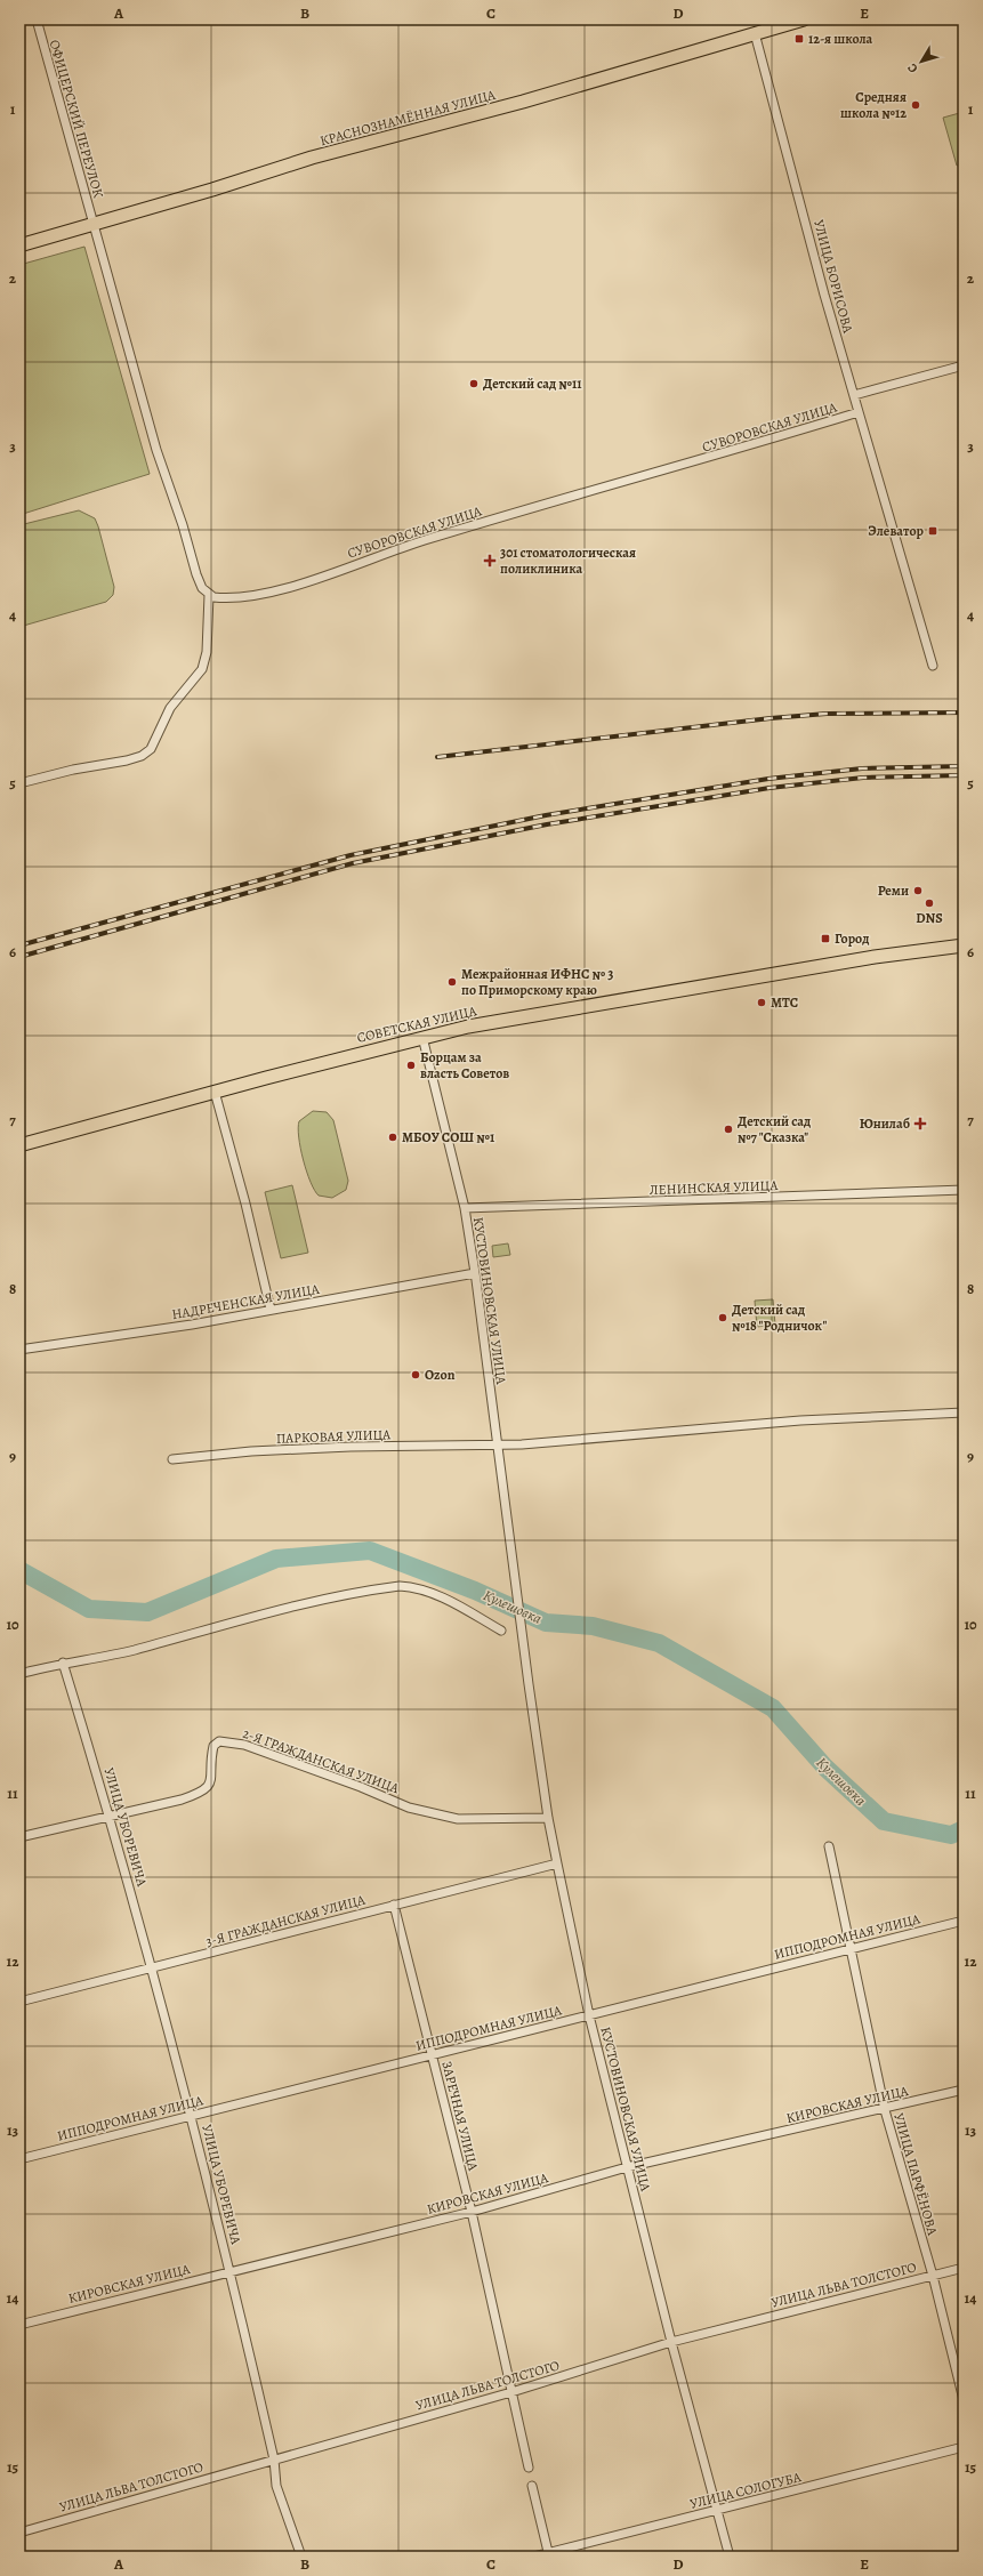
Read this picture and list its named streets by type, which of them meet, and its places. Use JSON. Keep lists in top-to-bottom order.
{
  "streets": {
    "main road": ["КРАСНОЗНАМЁННАЯ УЛИЦА", "СОВЕТСКАЯ УЛИЦА"],
    "street": [
      "ОФИЦЕРСКИЙ ПЕРЕУЛОК",
      "УЛИЦА БОРИСОВА",
      "СУВОРОВСКАЯ УЛИЦА",
      "ЛЕНИНСКАЯ УЛИЦА",
      "КУСТОВИНОВСКАЯ УЛИЦА",
      "НАДРЕЧЕНСКАЯ УЛИЦА",
      "ПАРКОВАЯ УЛИЦА",
      "2-Я ГРАЖДАНСКАЯ УЛИЦА",
      "УЛИЦА УБОРЕВИЧА",
      "3-Я ГРАЖДАНСКАЯ УЛИЦА",
      "ИППОДРОМНАЯ УЛИЦА",
      "КИРОВСКАЯ УЛИЦА",
      "ЗАРЕЧНАЯ УЛИЦА",
      "УЛИЦА ПАРФЁНОВА",
      "УЛИЦА ЛЬВА ТОЛСТОГО",
      "УЛИЦА СОЛОГУБА"
    ]
  },
  "crossings": [
    ["КРАСНОЗНАМЁННАЯ УЛИЦА", "ОФИЦЕРСКИЙ ПЕРЕУЛОК"],
    ["КРАСНОЗНАМЁННАЯ УЛИЦА", "УЛИЦА БОРИСОВА"],
    ["ОФИЦЕРСКИЙ ПЕРЕУЛОК", "СУВОРОВСКАЯ УЛИЦА"],
    ["УЛИЦА БОРИСОВА", "СУВОРОВСКАЯ УЛИЦА"],
    ["СОВЕТСКАЯ УЛИЦА", "КУСТОВИНОВСКАЯ УЛИЦА"],
    ["ЛЕНИНСКАЯ УЛИЦА", "КУСТОВИНОВСКАЯ УЛИЦА"],
    ["КУСТОВИНОВСКАЯ УЛИЦА", "НАДРЕЧЕНСКАЯ УЛИЦА"],
    ["КУСТОВИНОВСКАЯ УЛИЦА", "ПАРКОВАЯ УЛИЦА"],
    ["КУСТОВИНОВСКАЯ УЛИЦА", "2-Я ГРАЖДАНСКАЯ УЛИЦА"],
    ["КУСТОВИНОВСКАЯ УЛИЦА", "3-Я ГРАЖДАНСКАЯ УЛИЦА"],
    ["КУСТОВИНОВСКАЯ УЛИЦА", "ИППОДРОМНАЯ УЛИЦА"],
    ["КУСТОВИНОВСКАЯ УЛИЦА", "КИРОВСКАЯ УЛИЦА"],
    ["КУСТОВИНОВСКАЯ УЛИЦА", "УЛИЦА ЛЬВА ТОЛСТОГО"],
    ["КУСТОВИНОВСКАЯ УЛИЦА", "УЛИЦА СОЛОГУБА"],
    ["2-Я ГРАЖДАНСКАЯ УЛИЦА", "УЛИЦА УБОРЕВИЧА"],
    ["УЛИЦА УБОРЕВИЧА", "3-Я ГРАЖДАНСКАЯ УЛИЦА"],
    ["УЛИЦА УБОРЕВИЧА", "ИППОДРОМНАЯ УЛИЦА"],
    ["УЛИЦА УБОРЕВИЧА", "КИРОВСКАЯ УЛИЦА"],
    ["УЛИЦА УБОРЕВИЧА", "УЛИЦА ЛЬВА ТОЛСТОГО"],
    ["3-Я ГРАЖДАНСКАЯ УЛИЦА", "ЗАРЕЧНАЯ УЛИЦА"],
    ["ИППОДРОМНАЯ УЛИЦА", "ЗАРЕЧНАЯ УЛИЦА"],
    ["ИППОДРОМНАЯ УЛИЦА", "УЛИЦА ПАРФЁНОВА"],
    ["КИРОВСКАЯ УЛИЦА", "ЗАРЕЧНАЯ УЛИЦА"],
    ["КИРОВСКАЯ УЛИЦА", "УЛИЦА ПАРФЁНОВА"],
    ["ЗАРЕЧНАЯ УЛИЦА", "УЛИЦА ЛЬВА ТОЛСТОГО"],
    ["УЛИЦА ПАРФЁНОВА", "УЛИЦА ЛЬВА ТОЛСТОГО"]
  ],
  "water": ["Кулешовка"],
  "places": {
    "transit": ["12-я школа", "Элеватор", "Город"],
    "other": [
      "Средняя школа №12",
      "Детский сад №11",
      "Реми",
      "DNS",
      "Межрайонная ИФНС № 3 по Приморскому краю",
      "МТС",
      "Борцам за власть Советов",
      "Детский сад №7 \"Сказка\"",
      "МБОУ СОШ №1",
      "Детский сад №18 \"Родничок\"",
      "Ozon"
    ],
    "health": ["301 стоматологическая поликлиника", "Юнилаб"]
  },
  "north": "bottom left",
  "grid": {
    "columns": [
      "A",
      "B",
      "C",
      "D",
      "E"
    ],
    "rows": [
      "1",
      "2",
      "3",
      "4",
      "5",
      "6",
      "7",
      "8",
      "9",
      "10",
      "11",
      "12",
      "13",
      "14",
      "15"
    ]
  }
}
